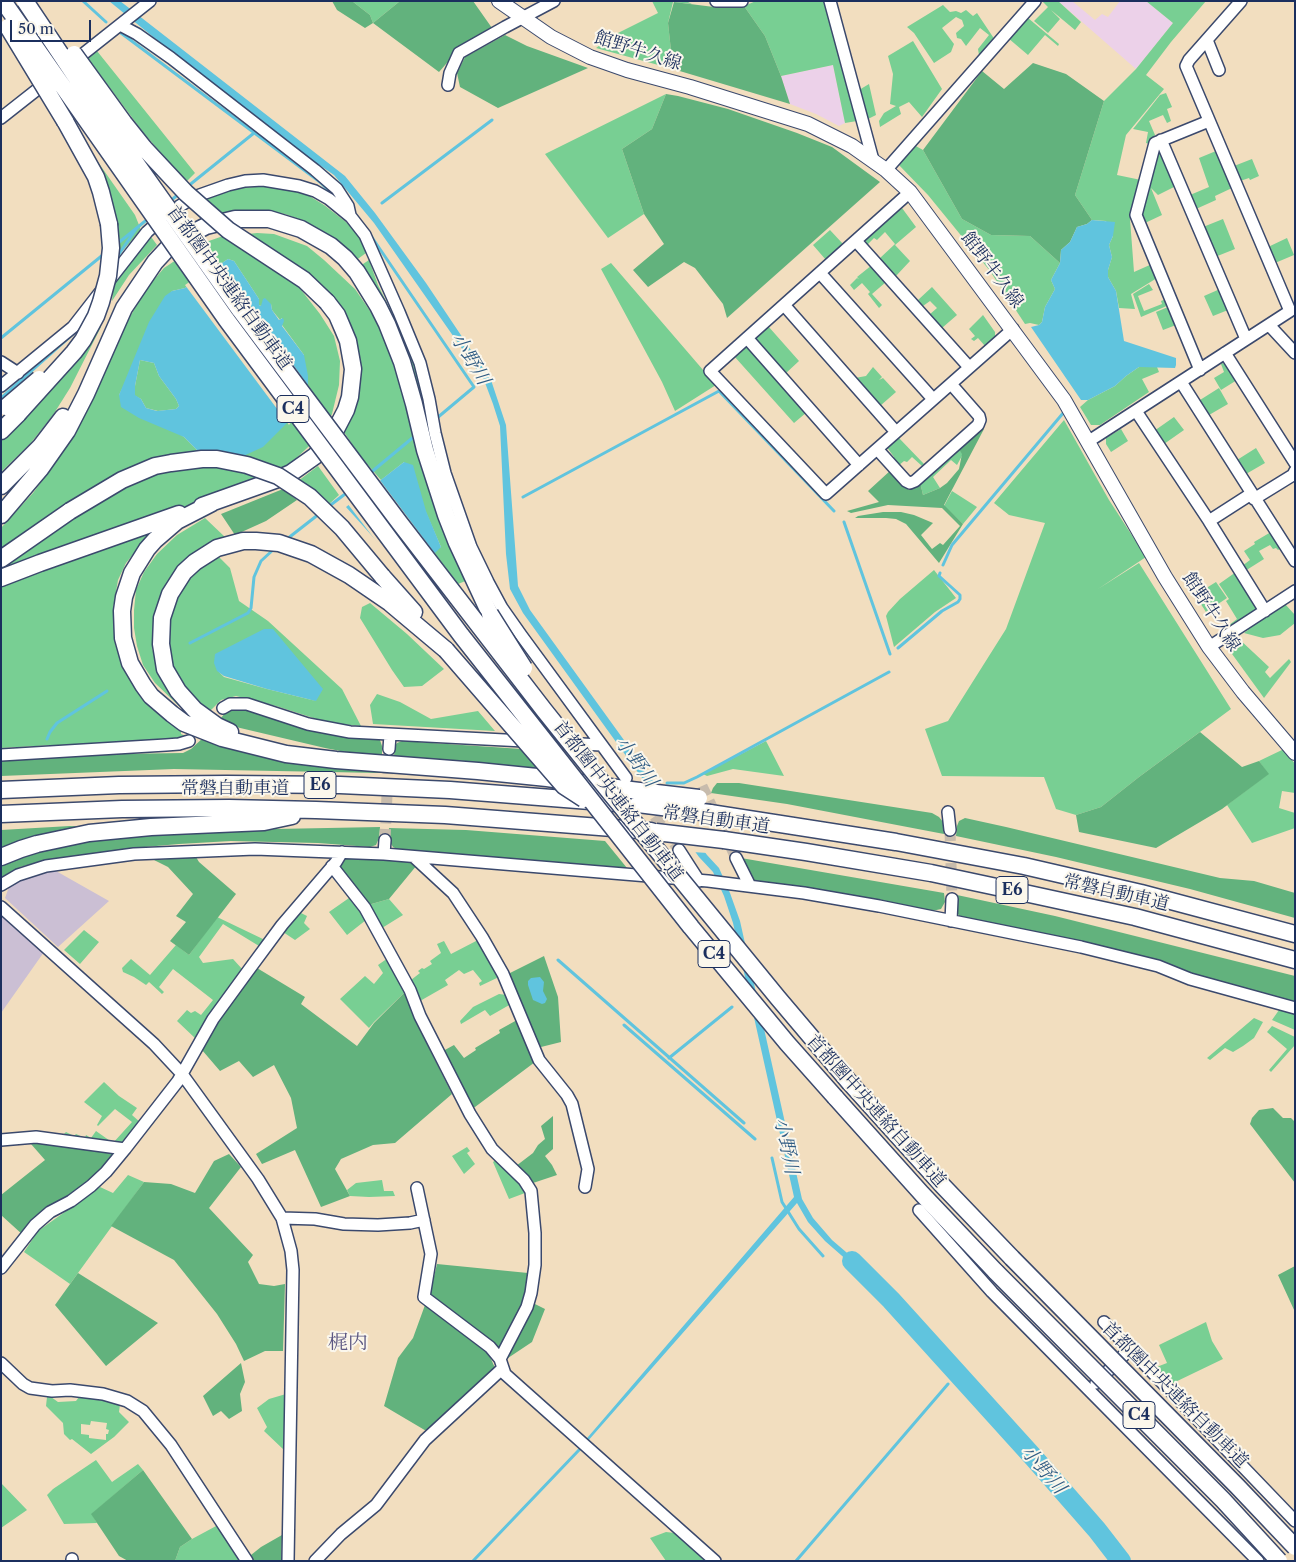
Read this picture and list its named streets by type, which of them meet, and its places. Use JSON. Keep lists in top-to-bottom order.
{
  "streets": {
    "highway": [
      "首都圏中央連絡自動車道",
      "C4",
      "E6",
      "常磐自動車道"
    ],
    "main road": ["館野牛久線"]
  },
  "districts": ["梶内"],
  "water": ["小野川"],
  "scale_bar": "50 m"
}
